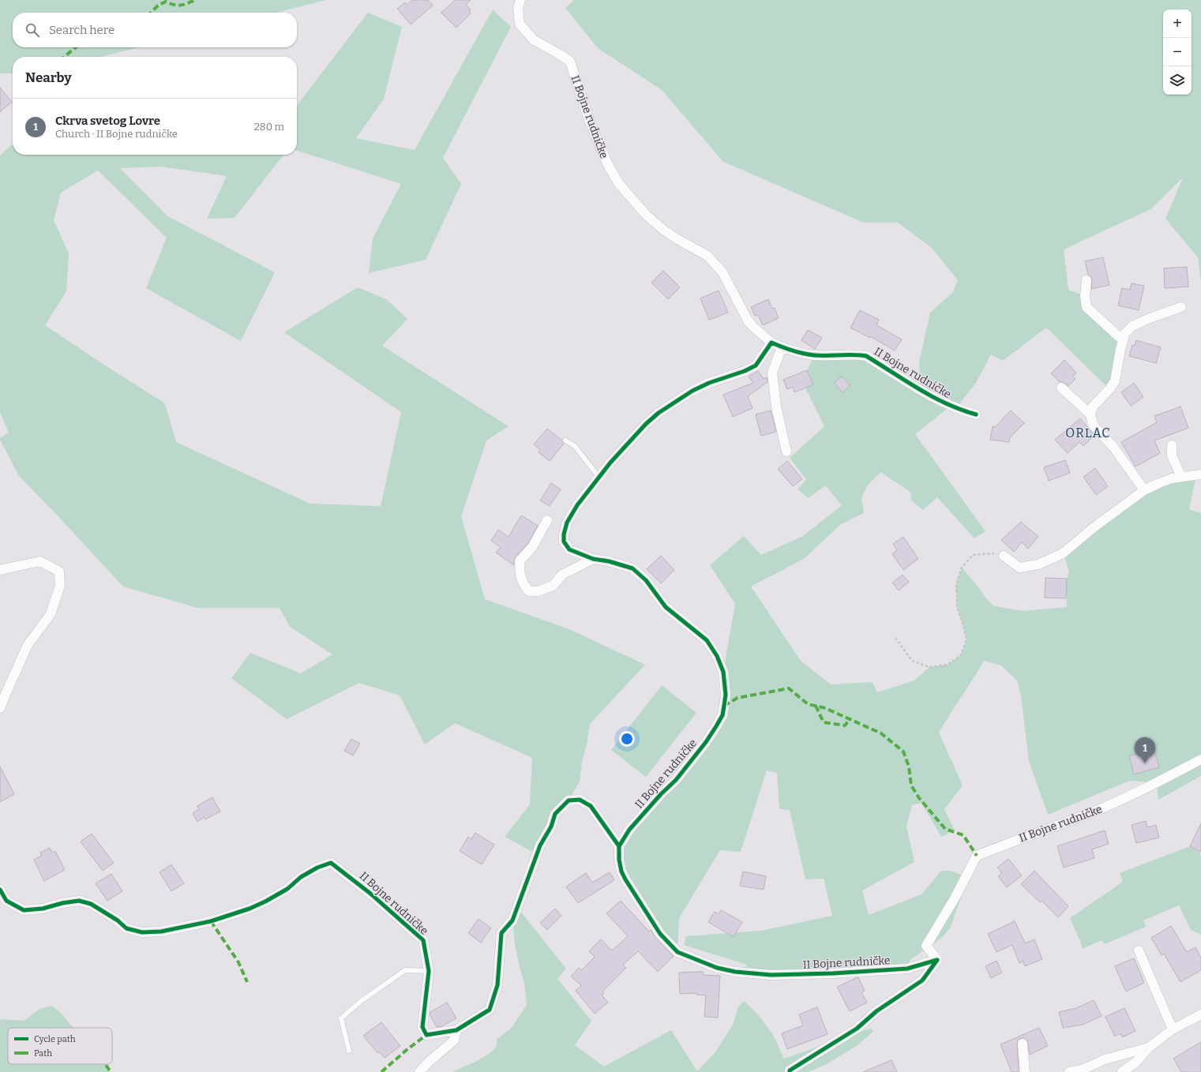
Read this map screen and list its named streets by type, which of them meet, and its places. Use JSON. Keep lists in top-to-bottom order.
{
  "streets": {
    "street": ["II Bojne rudničke"]
  },
  "districts": ["ORLAC"],
  "legend": ["Cycle path", "Path"],
  "page": {
    "map_buttons": ["+", "−"],
    "search": "Search here",
    "heading": "Nearby",
    "list": [
      {
        "mark": "1",
        "name": "Ckrva svetog Lovre",
        "note": "Church · II Bojne rudničke",
        "value": "280 m"
      }
    ],
    "pins": "1"
  }
}
